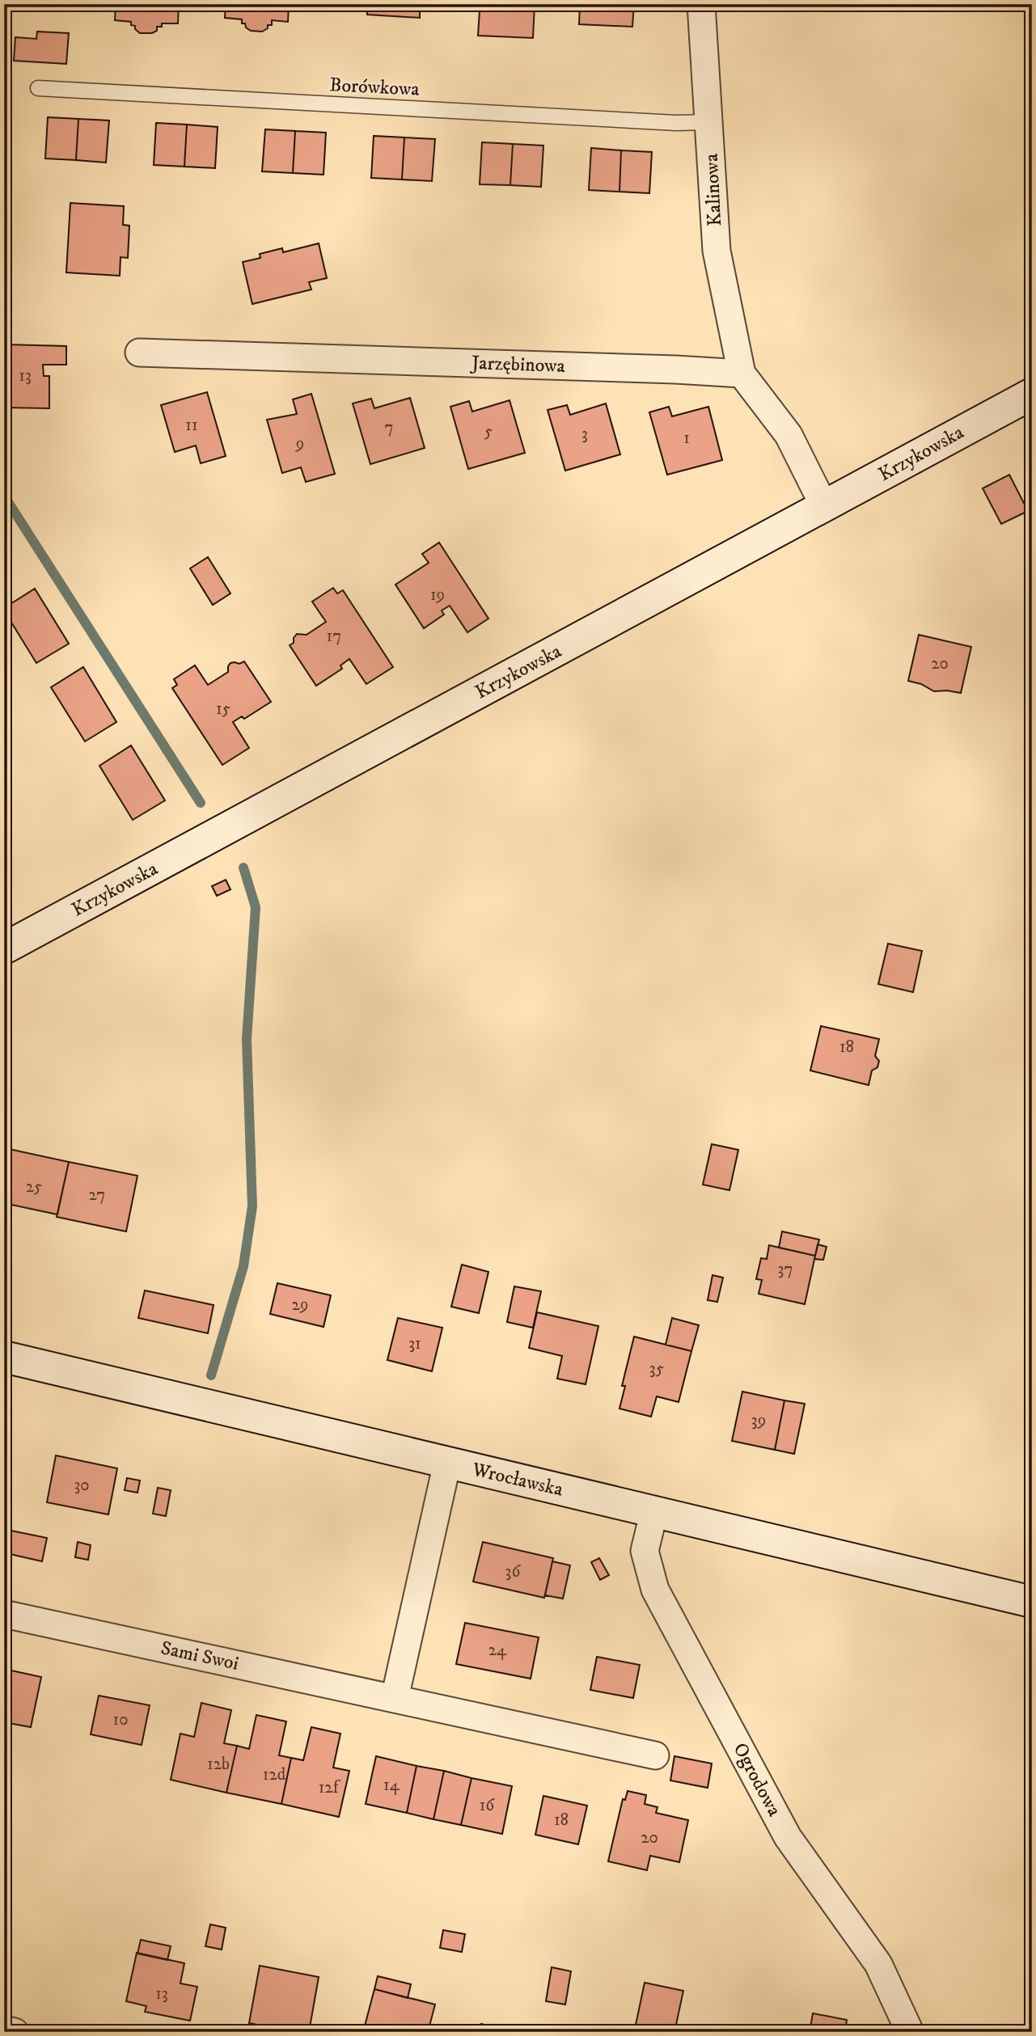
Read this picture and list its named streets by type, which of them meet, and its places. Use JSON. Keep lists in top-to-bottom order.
{
  "streets": {
    "street": [
      "Kalinowa",
      "Jarzębinowa",
      "Krzykowska",
      "Wrocławska",
      "Sami Swoi",
      "Ogrodowa"
    ],
    "lane": ["Borówkowa"]
  },
  "crossings": [
    ["Borówkowa", "Kalinowa"],
    ["Kalinowa", "Jarzębinowa"],
    ["Wrocławska", "Ogrodowa"]
  ],
  "house_numbers": [
    "13",
    "11",
    "7",
    "5",
    "3",
    "1",
    "9",
    "19",
    "17",
    "20",
    "15",
    "18",
    "25",
    "27",
    "37",
    "29",
    "31",
    "35",
    "39",
    "30",
    "36",
    "24",
    "10",
    "12b",
    "12d",
    "14",
    "12f",
    "16",
    "18",
    "20",
    "13"
  ]
}
